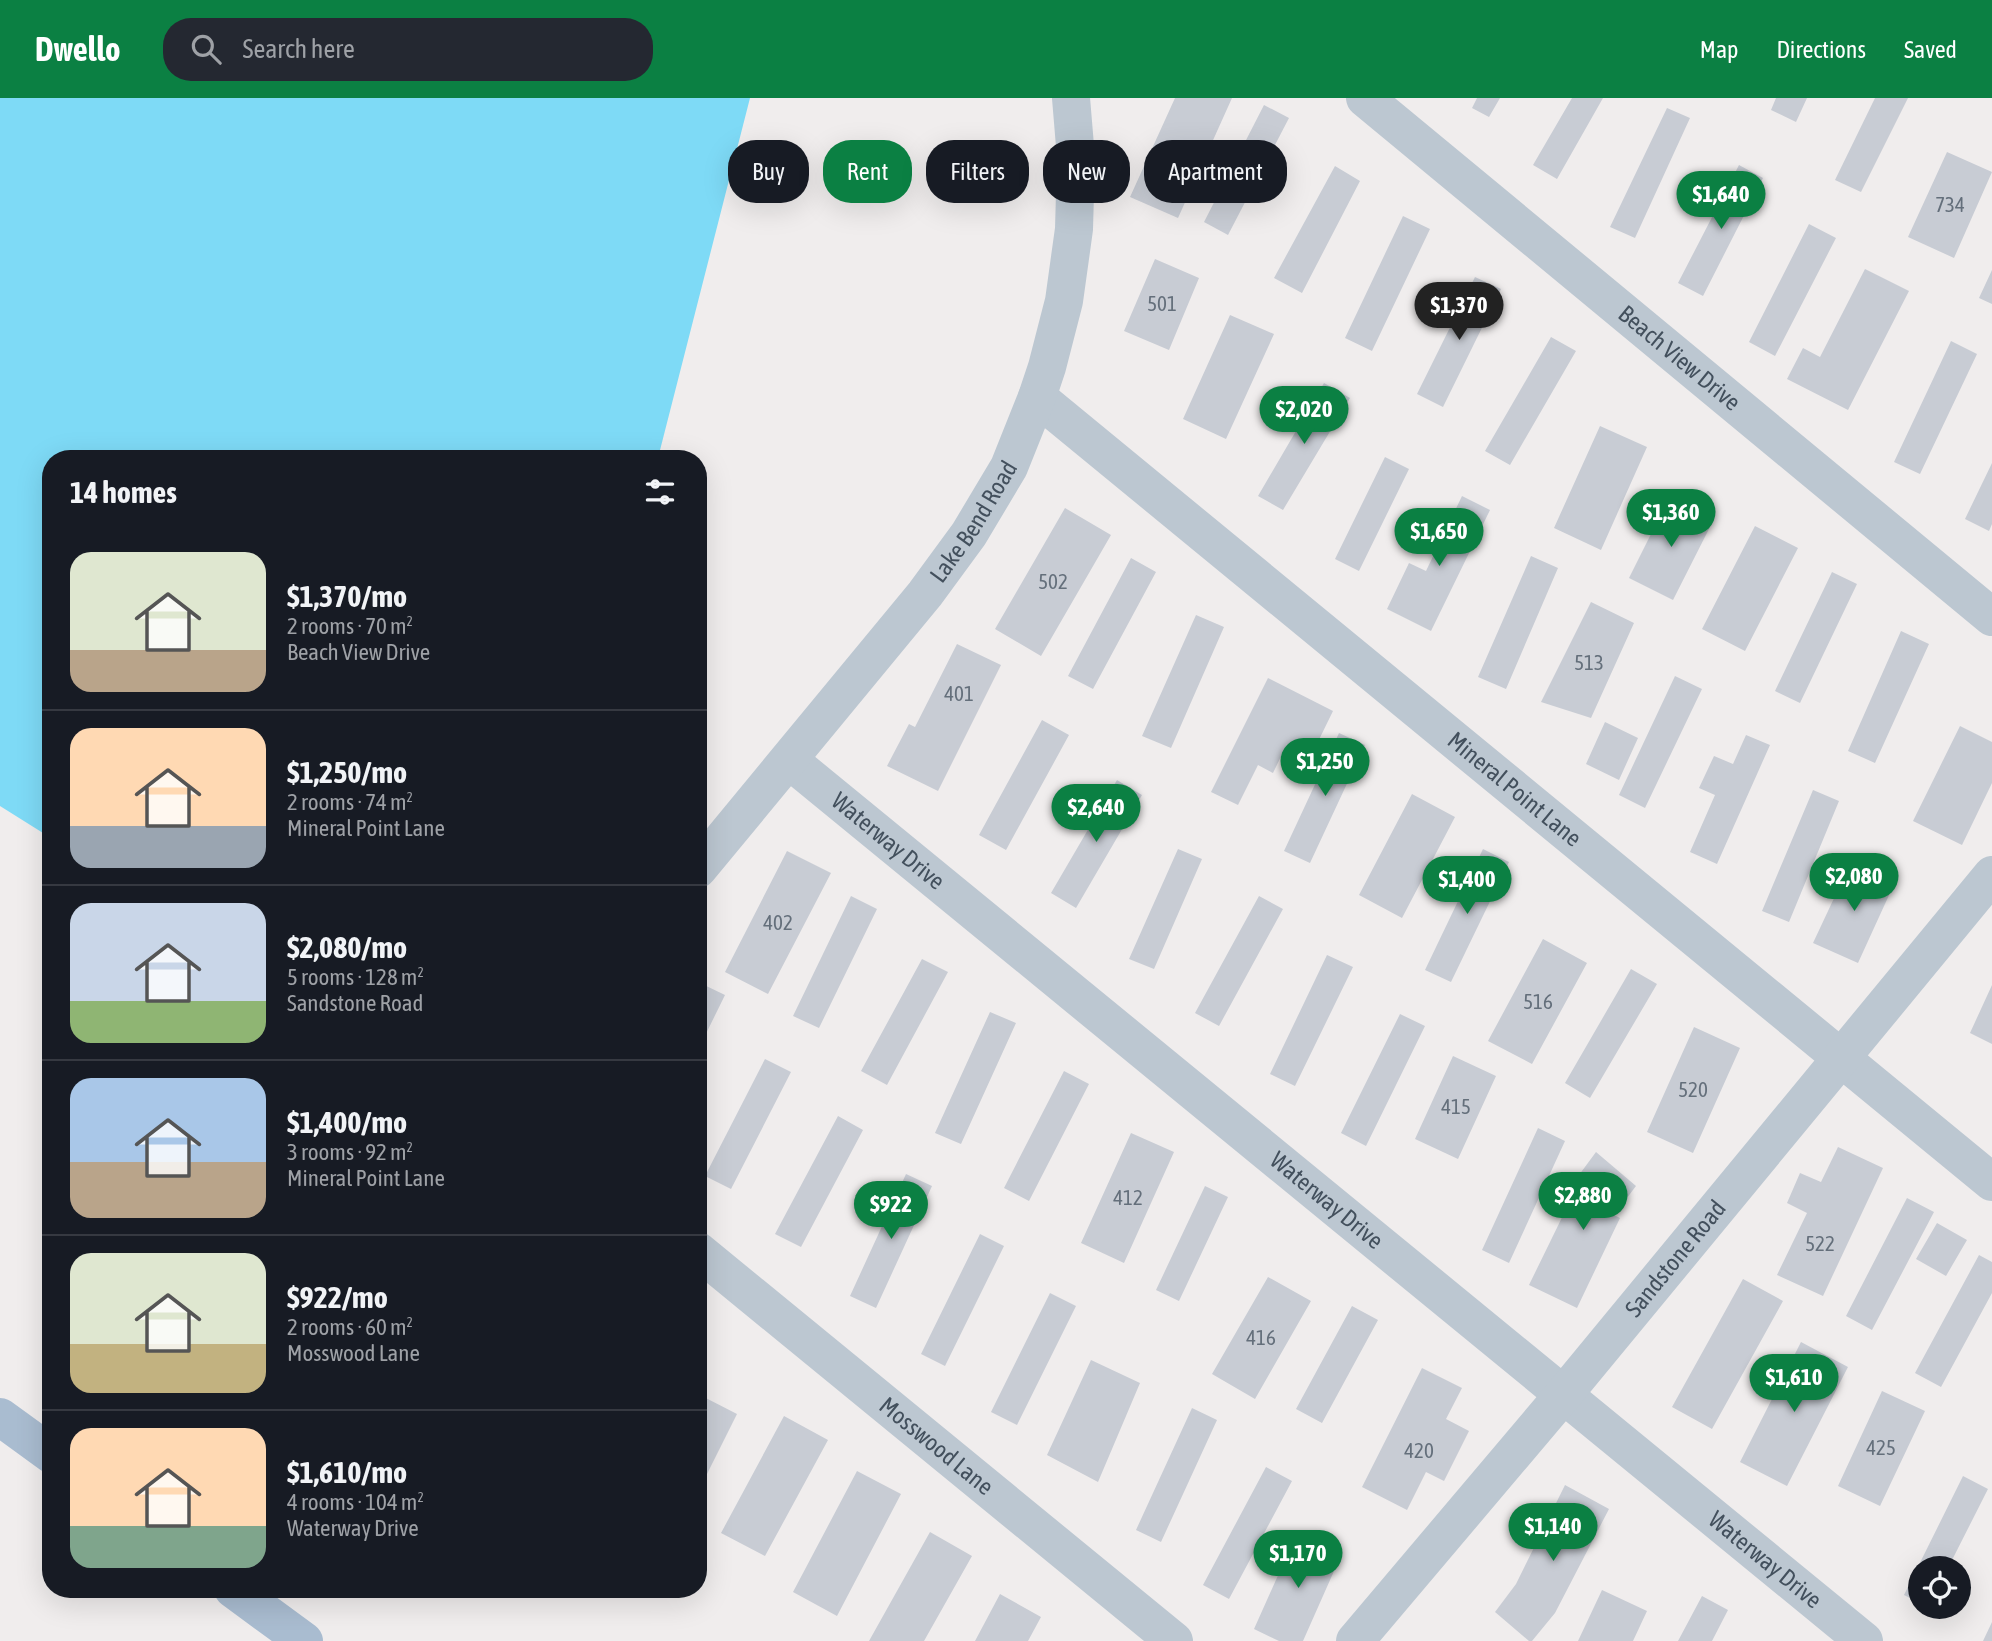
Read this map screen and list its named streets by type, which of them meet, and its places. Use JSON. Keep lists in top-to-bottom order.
{
  "streets": {
    "street": [
      "Beach View Drive",
      "Lake Bend Road",
      "Mineral Point Lane",
      "Waterway Drive",
      "Sandstone Road",
      "Mosswood Lane"
    ]
  },
  "crossings": [
    ["Lake Bend Road", "Mineral Point Lane"],
    ["Lake Bend Road", "Waterway Drive"],
    ["Mineral Point Lane", "Sandstone Road"],
    ["Waterway Drive", "Sandstone Road"]
  ],
  "house_numbers": [
    "734",
    "501",
    "502",
    "513",
    "401",
    "402",
    "516",
    "520",
    "415",
    "412",
    "522",
    "416",
    "425",
    "420"
  ],
  "page": {
    "header": "Dwello",
    "search": "Search here",
    "nav": ["Map", "Directions", "Saved"],
    "chip": [
      "Buy",
      "Rent",
      "Filters",
      "New",
      "Apartment"
    ],
    "price": [
      "$1,640",
      "$1,370",
      "$2,020",
      "$1,360",
      "$1,650",
      "$1,250",
      "$2,640",
      "$2,080",
      "$1,400",
      "$2,880",
      "$922",
      "$1,610",
      "$1,140",
      "$1,170"
    ],
    "heading": "14 homes",
    "list": [
      {
        "name": "$1,370/mo",
        "note": "2 rooms · 70 m² · Beach View Drive"
      },
      {
        "name": "$1,250/mo",
        "note": "2 rooms · 74 m² · Mineral Point Lane"
      },
      {
        "name": "$2,080/mo",
        "note": "5 rooms · 128 m² · Sandstone Road"
      },
      {
        "name": "$1,400/mo",
        "note": "3 rooms · 92 m² · Mineral Point Lane"
      },
      {
        "name": "$922/mo",
        "note": "2 rooms · 60 m² · Mosswood Lane"
      },
      {
        "name": "$1,610/mo",
        "note": "4 rooms · 104 m² · Waterway Drive"
      }
    ]
  }
}
